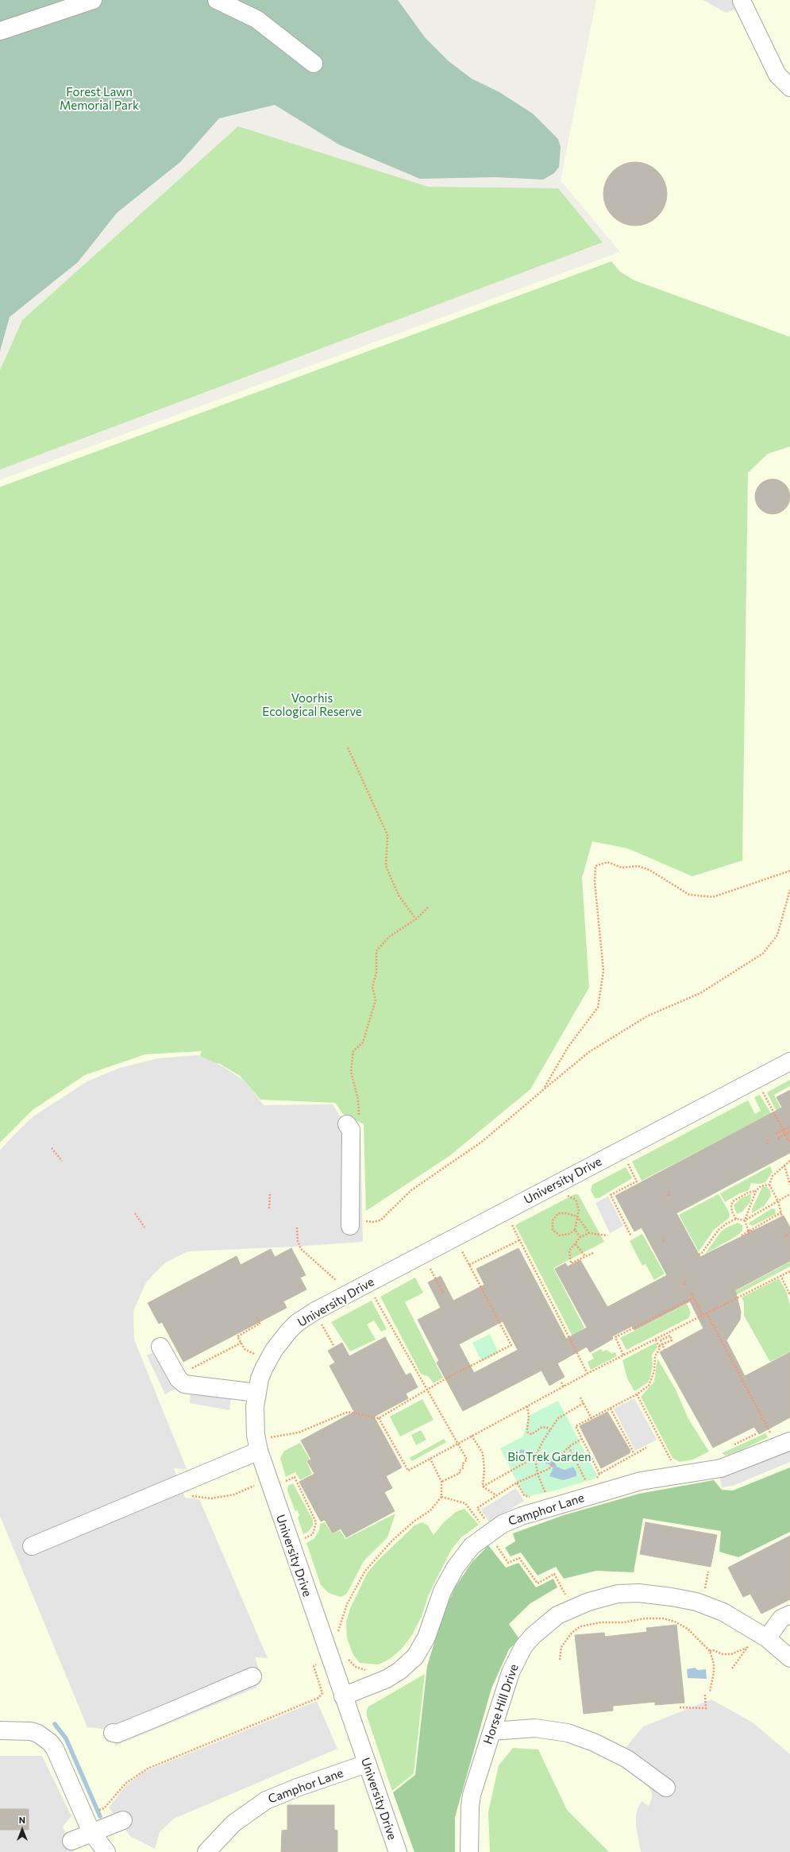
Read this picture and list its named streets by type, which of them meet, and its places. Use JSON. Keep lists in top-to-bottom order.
{
  "streets": {
    "street": ["University Drive", "Camphor Lane", "Horse Hill Drive"]
  },
  "crossings": [
    ["University Drive", "Camphor Lane"]
  ],
  "parks": ["Forest Lawn Memorial Park", "Voorhis Ecological Reserve", "BioTrek Garden"],
  "north": "top"
}
